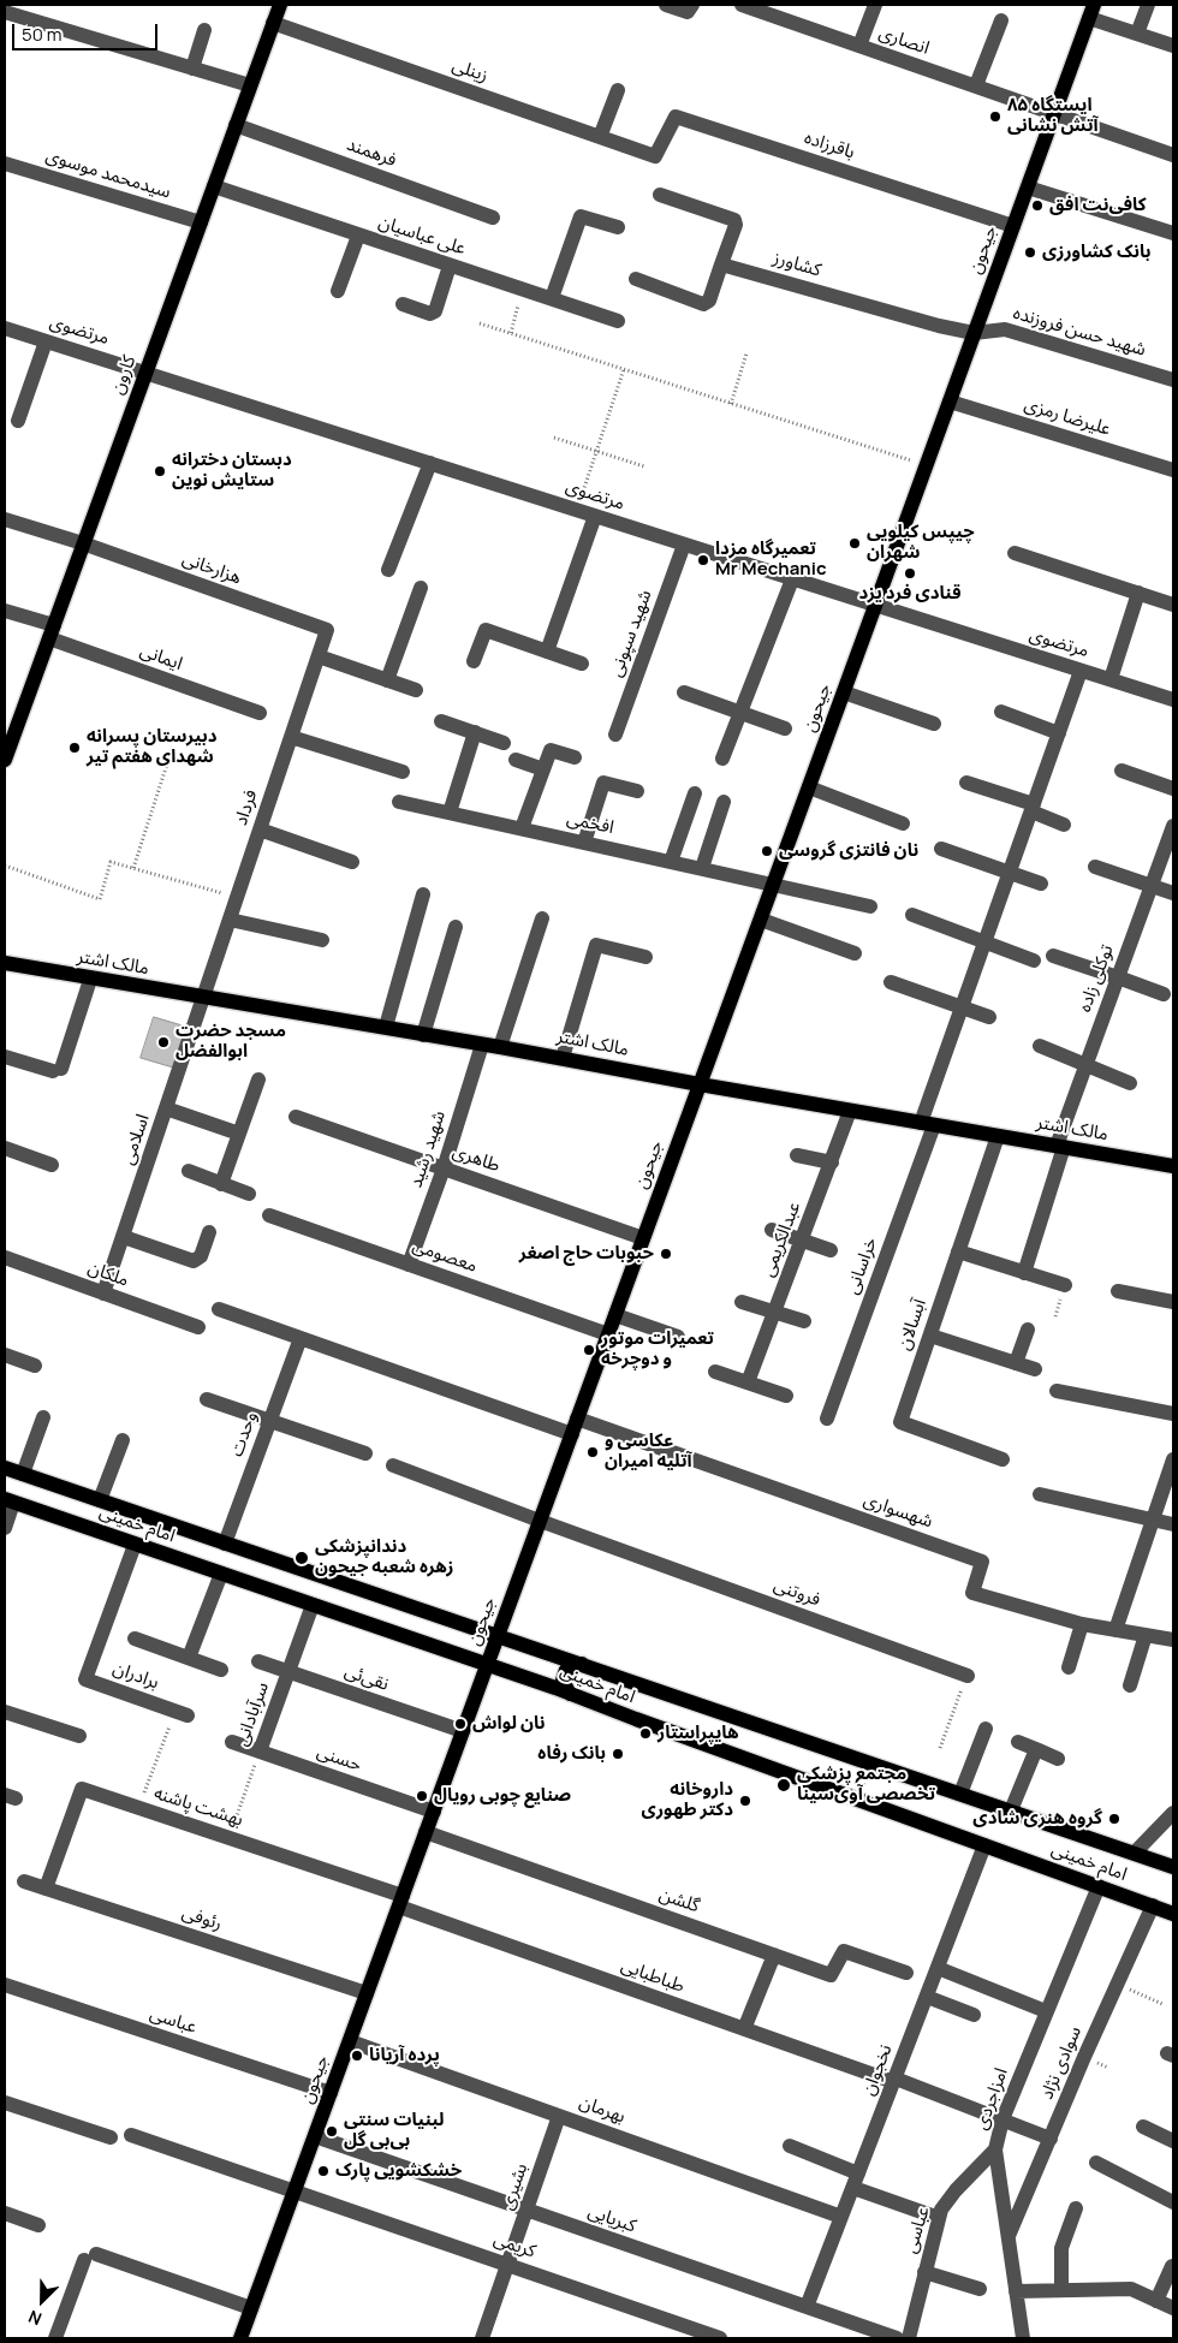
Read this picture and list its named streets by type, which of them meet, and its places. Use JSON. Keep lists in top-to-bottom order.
{
  "streets": {
    "main road": [
      "جیحون",
      "کارون",
      "مالک اشتر",
      "امام خمینی"
    ],
    "street": [
      "انصاری",
      "زینلی",
      "باقرزاده",
      "فرهمند",
      "سیدمحمد موسوی",
      "علی عباسیان",
      "کشاورز",
      "مرتضوی",
      "شهید حسن فروزنده",
      "علیرضا رمزی",
      "هزارخانی",
      "شهید سپونی",
      "ایمانی",
      "فرداد",
      "افخمی",
      "توکلی زاده",
      "اسلامی",
      "شهید رشید",
      "طاهری",
      "عبدالکریمی",
      "معصومی",
      "خراسانی",
      "ملکان",
      "آبسالان",
      "وحدت",
      "شهسواری",
      "فروتنی",
      "برادران",
      "نقی‌ئی",
      "سرآبادانی",
      "حسنی",
      "بهشت پاشنه",
      "گلشن",
      "رئوفی",
      "طباطبایی",
      "عباسی",
      "سوادی نژاد",
      "نخجوان",
      "امزاجردی",
      "بهرمان",
      "بشیری",
      "کبریایی",
      "کریمی"
    ]
  },
  "crossings": [
    ["انصاری", "جیحون"],
    ["زینلی", "باقرزاده"],
    ["زینلی", "کارون"],
    ["باقرزاده", "جیحون"],
    ["فرهمند", "کارون"],
    ["سیدمحمد موسوی", "کارون"],
    ["علی عباسیان", "کارون"],
    ["جیحون", "کشاورز"],
    ["جیحون", "مرتضوی"],
    ["جیحون", "شهید حسن فروزنده"],
    ["جیحون", "علیرضا رمزی"],
    ["جیحون", "افخمی"],
    ["جیحون", "مالک اشتر"],
    ["جیحون", "طاهری"],
    ["جیحون", "معصومی"],
    ["جیحون", "شهسواری"],
    ["جیحون", "امام خمینی"],
    ["جیحون", "فروتنی"],
    ["جیحون", "نقی‌ئی"],
    ["جیحون", "حسنی"],
    ["جیحون", "بهشت پاشنه"],
    ["جیحون", "گلشن"],
    ["جیحون", "رئوفی"],
    ["جیحون", "طباطبایی"],
    ["جیحون", "عباسی"],
    ["جیحون", "بهرمان"],
    ["جیحون", "کبریایی"],
    ["جیحون", "کریمی"],
    ["کشاورز", "شهید حسن فروزنده"],
    ["مرتضوی", "کارون"],
    ["مرتضوی", "شهید سپونی"],
    ["مرتضوی", "خراسانی"],
    ["کارون", "هزارخانی"],
    ["کارون", "ایمانی"],
    ["هزارخانی", "فرداد"],
    ["فرداد", "مالک اشتر"],
    ["فرداد", "اسلامی"],
    ["مالک اشتر", "توکلی زاده"],
    ["مالک اشتر", "اسلامی"],
    ["مالک اشتر", "شهید رشید"],
    ["مالک اشتر", "عبدالکریمی"],
    ["مالک اشتر", "خراسانی"],
    ["مالک اشتر", "آبسالان"],
    ["اسلامی", "ملکان"],
    ["شهید رشید", "طاهری"],
    ["شهید رشید", "معصومی"],
    ["وحدت", "امام خمینی"],
    ["امام خمینی", "برادران"],
    ["امام خمینی", "سرآبادانی"],
    ["امام خمینی", "سوادی نژاد"],
    ["امام خمینی", "نخجوان"],
    ["امام خمینی", "امزاجردی"],
    ["برادران", "بهشت پاشنه"],
    ["نقی‌ئی", "سرآبادانی"],
    ["سرآبادانی", "حسنی"],
    ["سرآبادانی", "بهشت پاشنه"],
    ["بهشت پاشنه", "رئوفی"],
    ["بهشت پاشنه", "طباطبایی"],
    ["طباطبایی", "سوادی نژاد"],
    ["طباطبایی", "نخجوان"],
    ["طباطبایی", "امزاجردی"],
    ["عباسی", "امزاجردی"],
    ["سوادی نژاد", "امزاجردی"],
    ["نخجوان", "بهرمان"],
    ["نخجوان", "کبریایی"],
    ["بهرمان", "بشیری"],
    ["بشیری", "کبریایی"],
    ["بشیری", "کریمی"]
  ],
  "places": [
    "ایستگاه ۸۵ آتش نشانی",
    "کافی‌نت افق",
    "بانک کشاورزی",
    "دبستان دخترانه ستایش نوین",
    "چیپس کیلویی شهران",
    "تعمیرگاه مزدا Mr Mechanic",
    "قنادی فرد یزد",
    "دبیرستان پسرانه شهدای هفتم تیر",
    "نان فانتزی گروسی",
    "مسجد حضرت ابوالفضل",
    "حبوبات حاج اصغر",
    "تعمیرات موتور و دوچرخه",
    "عکاسی و آتلیه امیران",
    "دندانپزشکی زهره شعبه جیحون",
    "نان لواش",
    "هایپراستار",
    "بانک رفاه",
    "مجتمع پزشکی تخصصی آوی‌سینا",
    "صنایع چوبی رویال",
    "داروخانه دکتر طهوری",
    "گروه هنری شادی",
    "پرده آریانا",
    "لبنیات سنتی بی‌بی گل",
    "خشکشویی پارک"
  ],
  "scale_bar": "50 m",
  "north": "bottom left"
}
